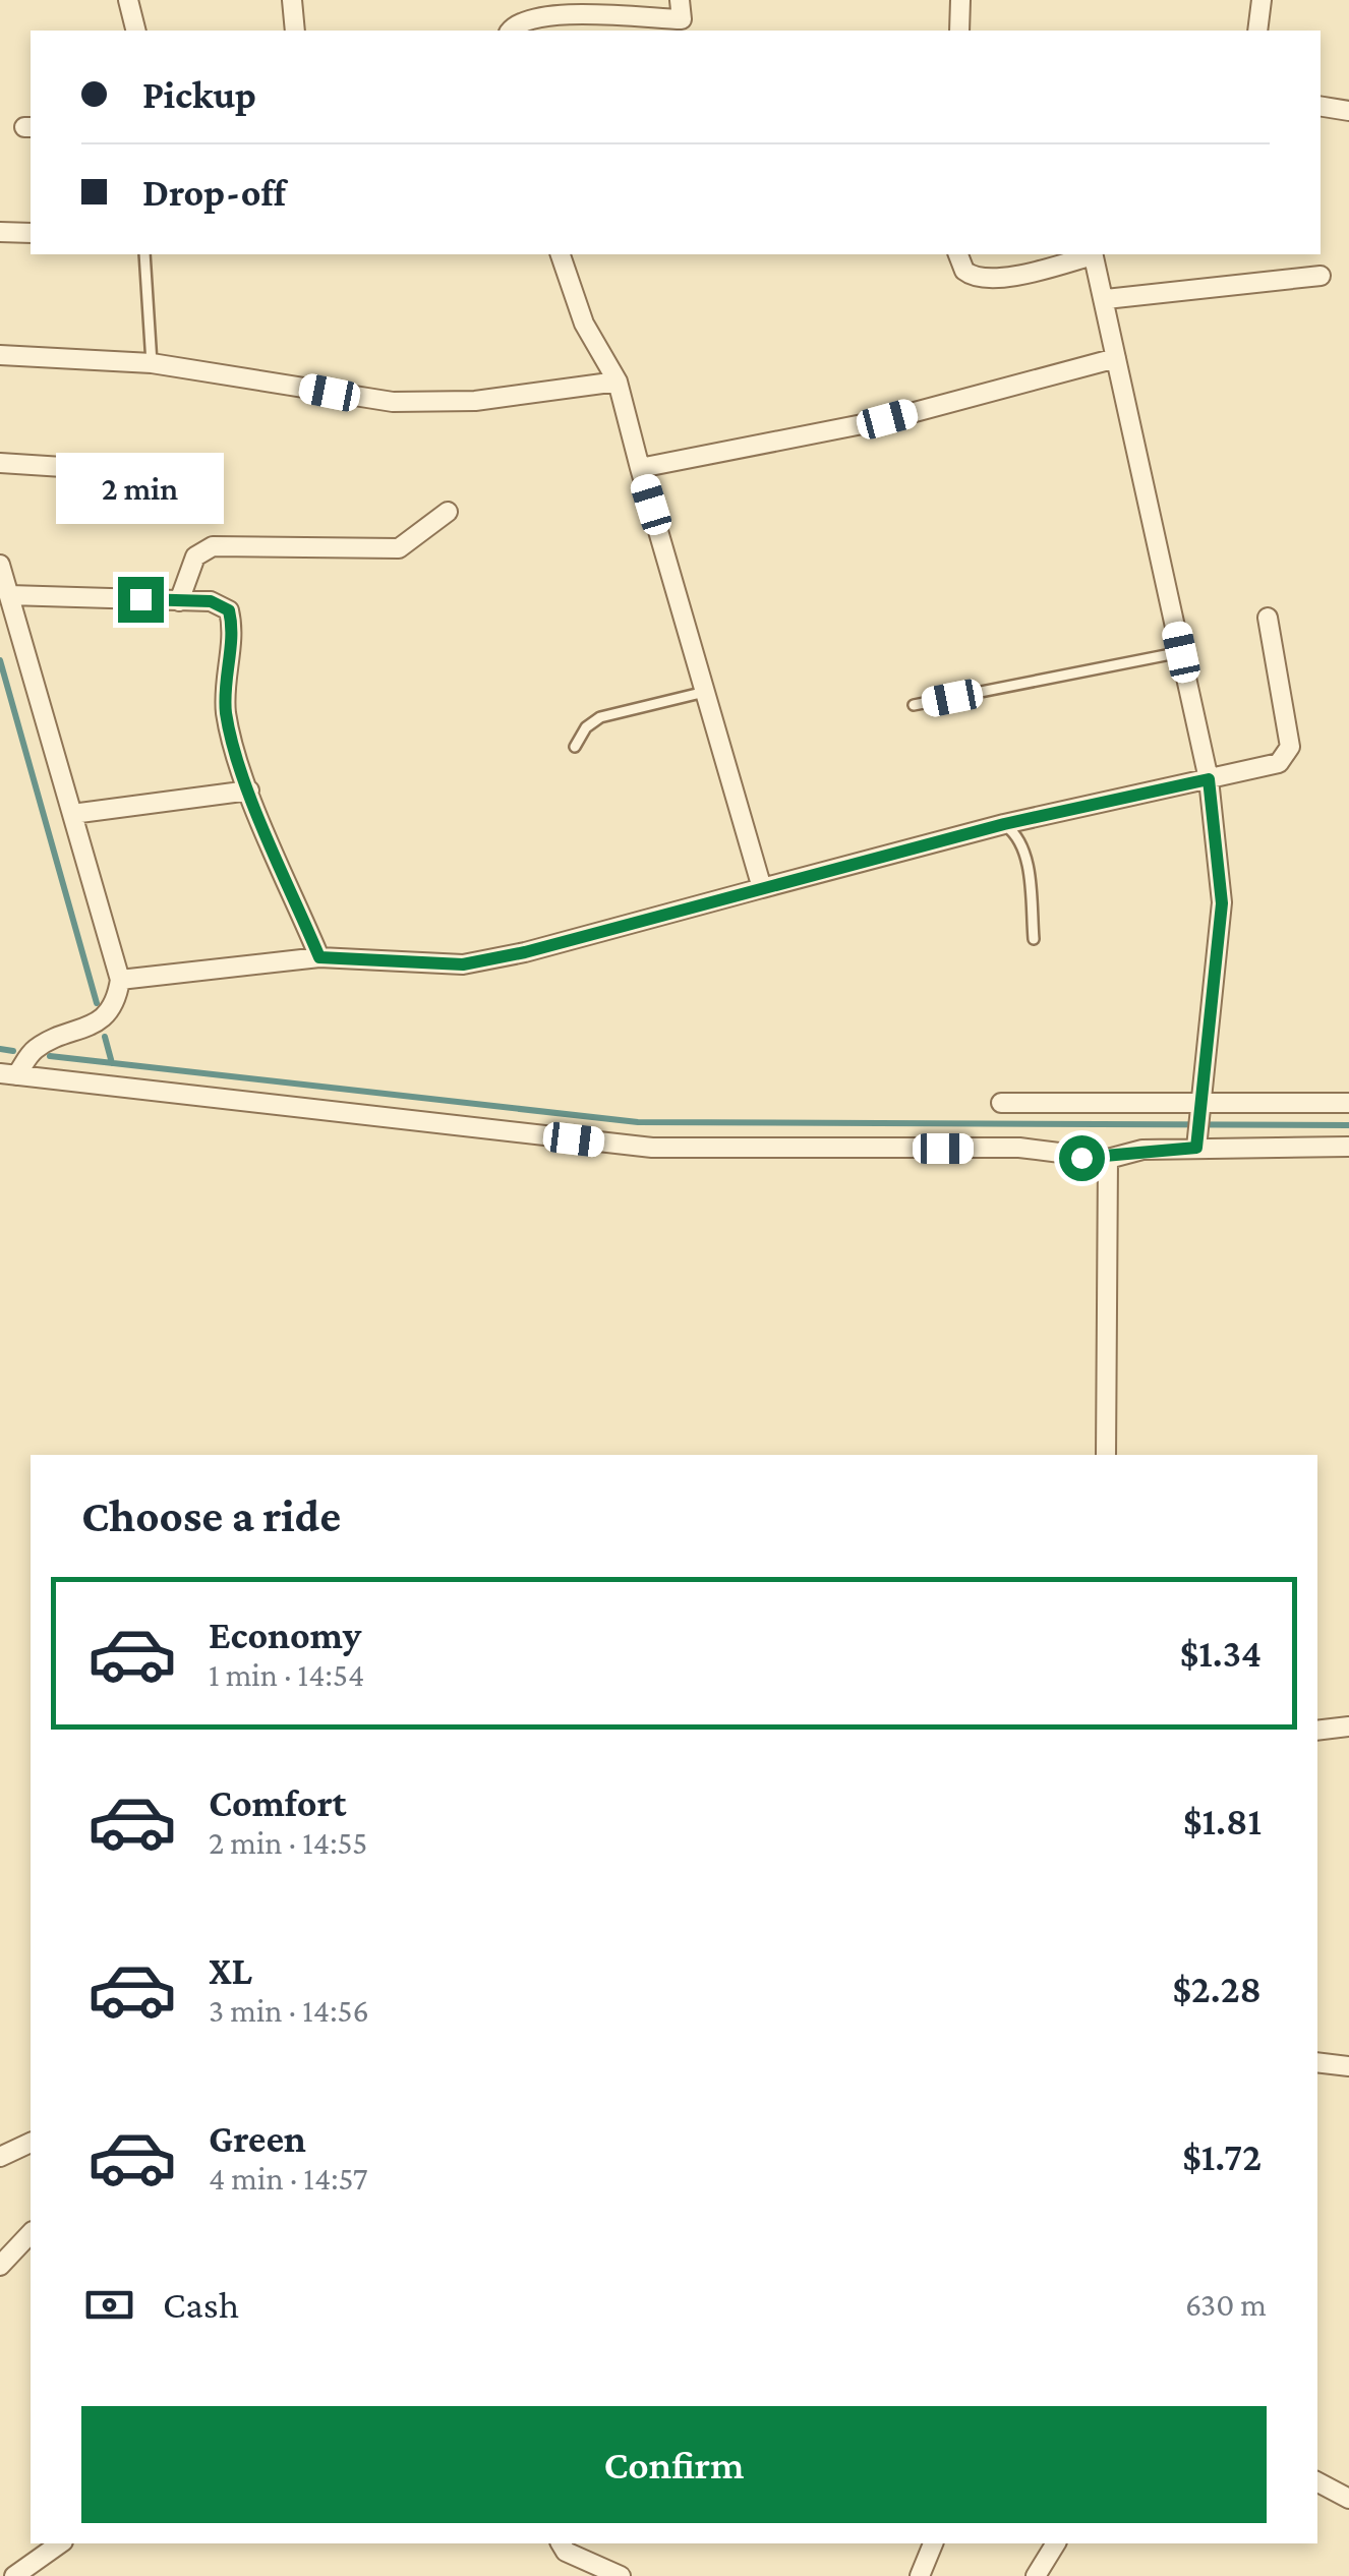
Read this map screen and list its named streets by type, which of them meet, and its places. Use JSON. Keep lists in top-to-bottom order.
{
  "page": {
    "banner": ["Pickup", "Drop-off"],
    "bubble": "2 min",
    "heading": "Choose a ride",
    "list": [
      {
        "name": "Economy",
        "note": "1 min · 14:54",
        "value": "$1.34"
      },
      {
        "name": "Comfort",
        "note": "2 min · 14:55",
        "value": "$1.81"
      },
      {
        "name": "XL",
        "note": "3 min · 14:56",
        "value": "$2.28"
      },
      {
        "name": "Green",
        "note": "4 min · 14:57",
        "value": "$1.72"
      }
    ],
    "pay": ["Cash", "630 m"],
    "buttons": "Confirm"
  }
}
